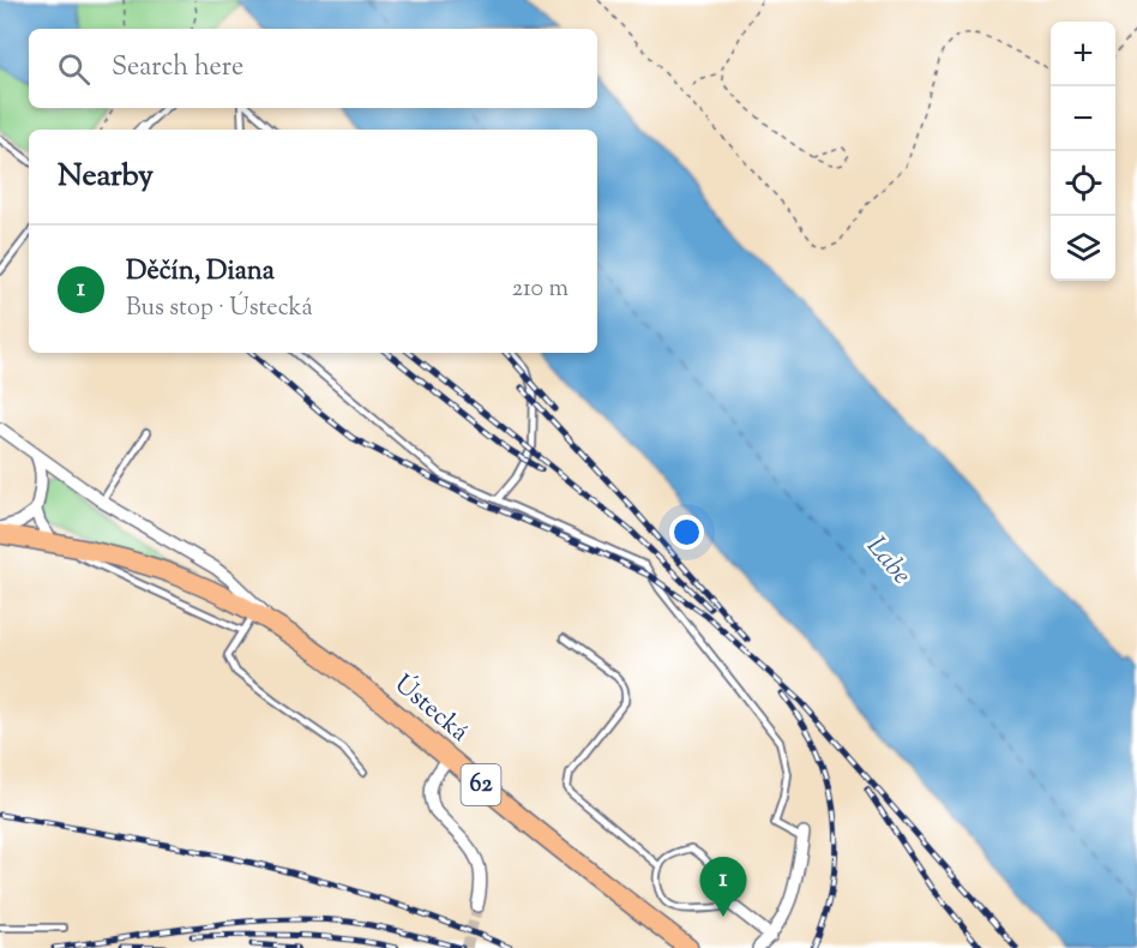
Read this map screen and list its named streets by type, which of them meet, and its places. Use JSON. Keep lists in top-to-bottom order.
{
  "streets": {
    "main road": ["Ústecká", "62"]
  },
  "water": ["Labe"],
  "page": {
    "map_buttons": ["+", "−"],
    "search": "Search here",
    "heading": "Nearby",
    "list": [
      {
        "mark": "1",
        "name": "Děčín, Diana",
        "note": "Bus stop · Ústecká",
        "value": "210 m"
      }
    ],
    "pins": "1"
  }
}
